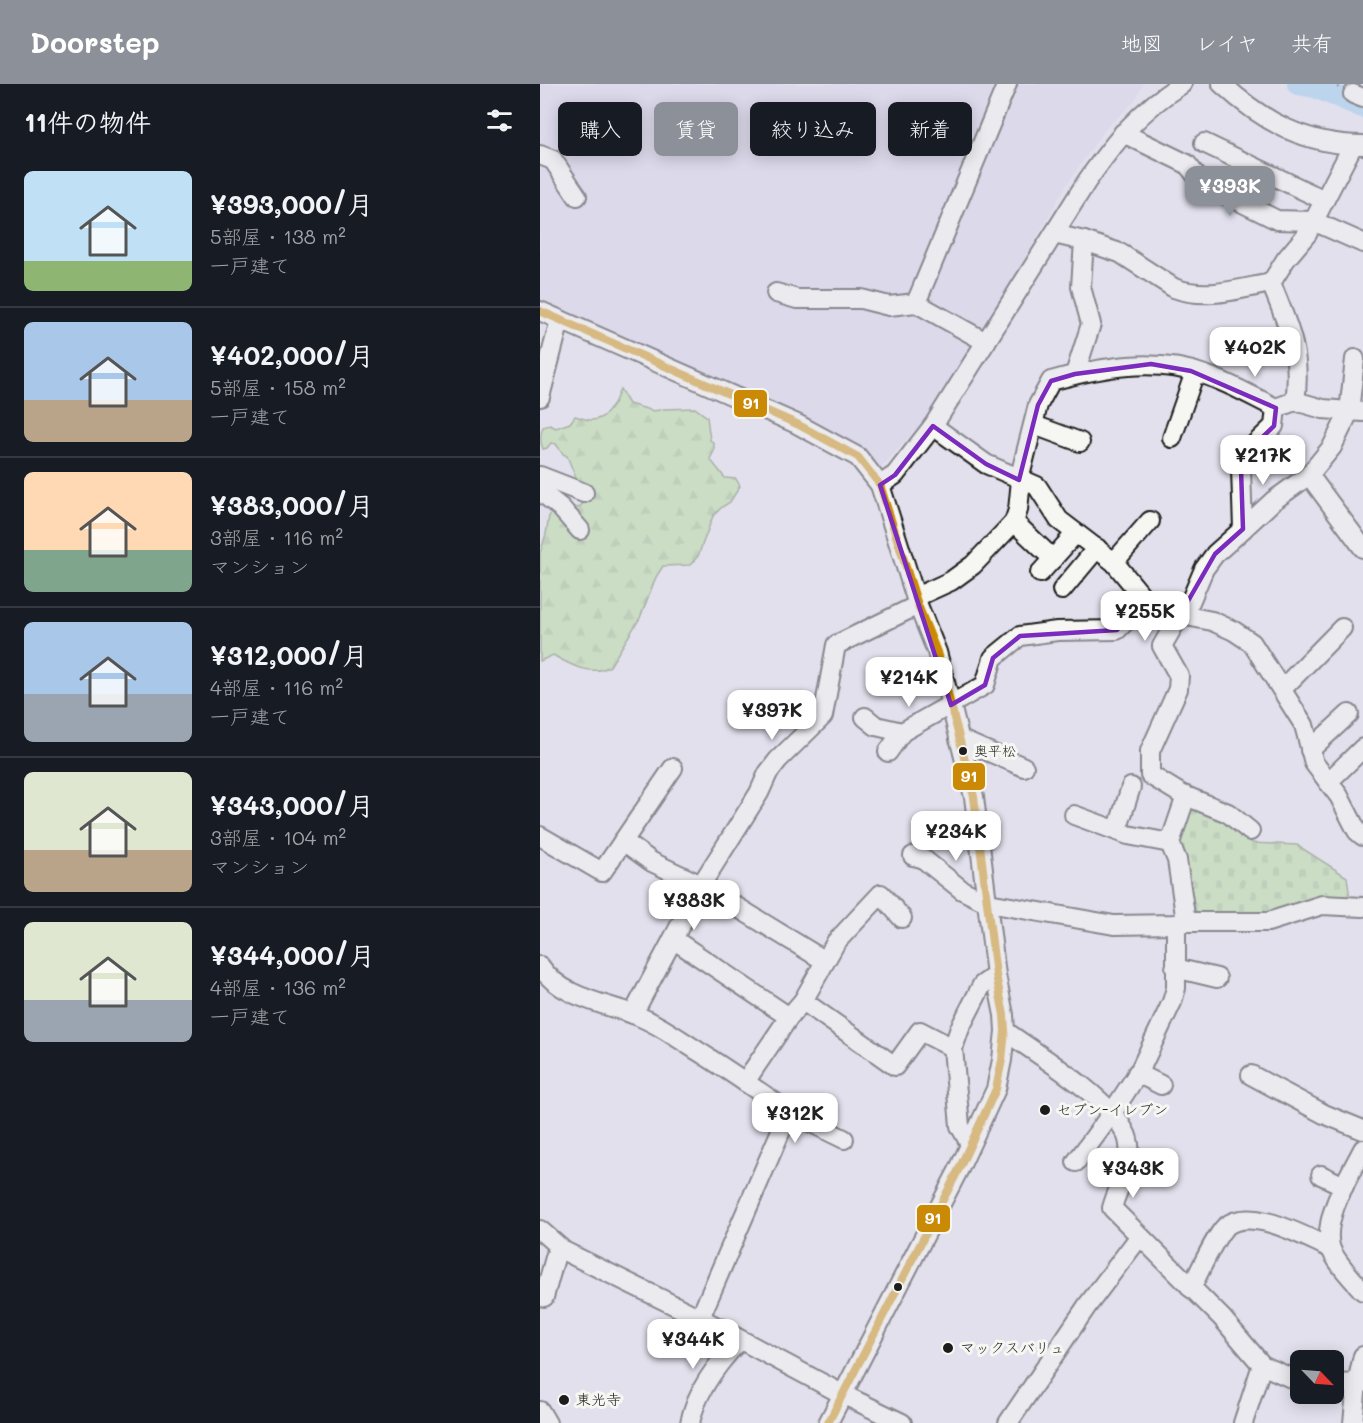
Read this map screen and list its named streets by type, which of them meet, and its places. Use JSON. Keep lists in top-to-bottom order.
{
  "places": [
    "奥平松",
    "セブン-イレブン",
    "マックスバリュ",
    "東光寺"
  ],
  "lines": ["transit line 91"],
  "north": "bottom right",
  "page": {
    "header": "Doorstep",
    "nav": ["地図", "レイヤ", "共有"],
    "heading": "11件の物件",
    "chip": [
      "購入",
      "賃貸",
      "絞り込み",
      "新着"
    ],
    "list": [
      {
        "name": "¥393,000/月",
        "note": "5部屋 · 138 m² · 一戸建て"
      },
      {
        "name": "¥402,000/月",
        "note": "5部屋 · 158 m² · 一戸建て"
      },
      {
        "name": "¥383,000/月",
        "note": "3部屋 · 116 m² · マンション"
      },
      {
        "name": "¥312,000/月",
        "note": "4部屋 · 116 m² · 一戸建て"
      },
      {
        "name": "¥343,000/月",
        "note": "3部屋 · 104 m² · マンション"
      },
      {
        "name": "¥344,000/月",
        "note": "4部屋 · 136 m² · 一戸建て"
      }
    ],
    "price": [
      "¥393K",
      "¥402K",
      "¥217K",
      "¥255K",
      "¥214K",
      "¥397K",
      "¥234K",
      "¥383K",
      "¥312K",
      "¥343K",
      "¥344K"
    ]
  }
}
